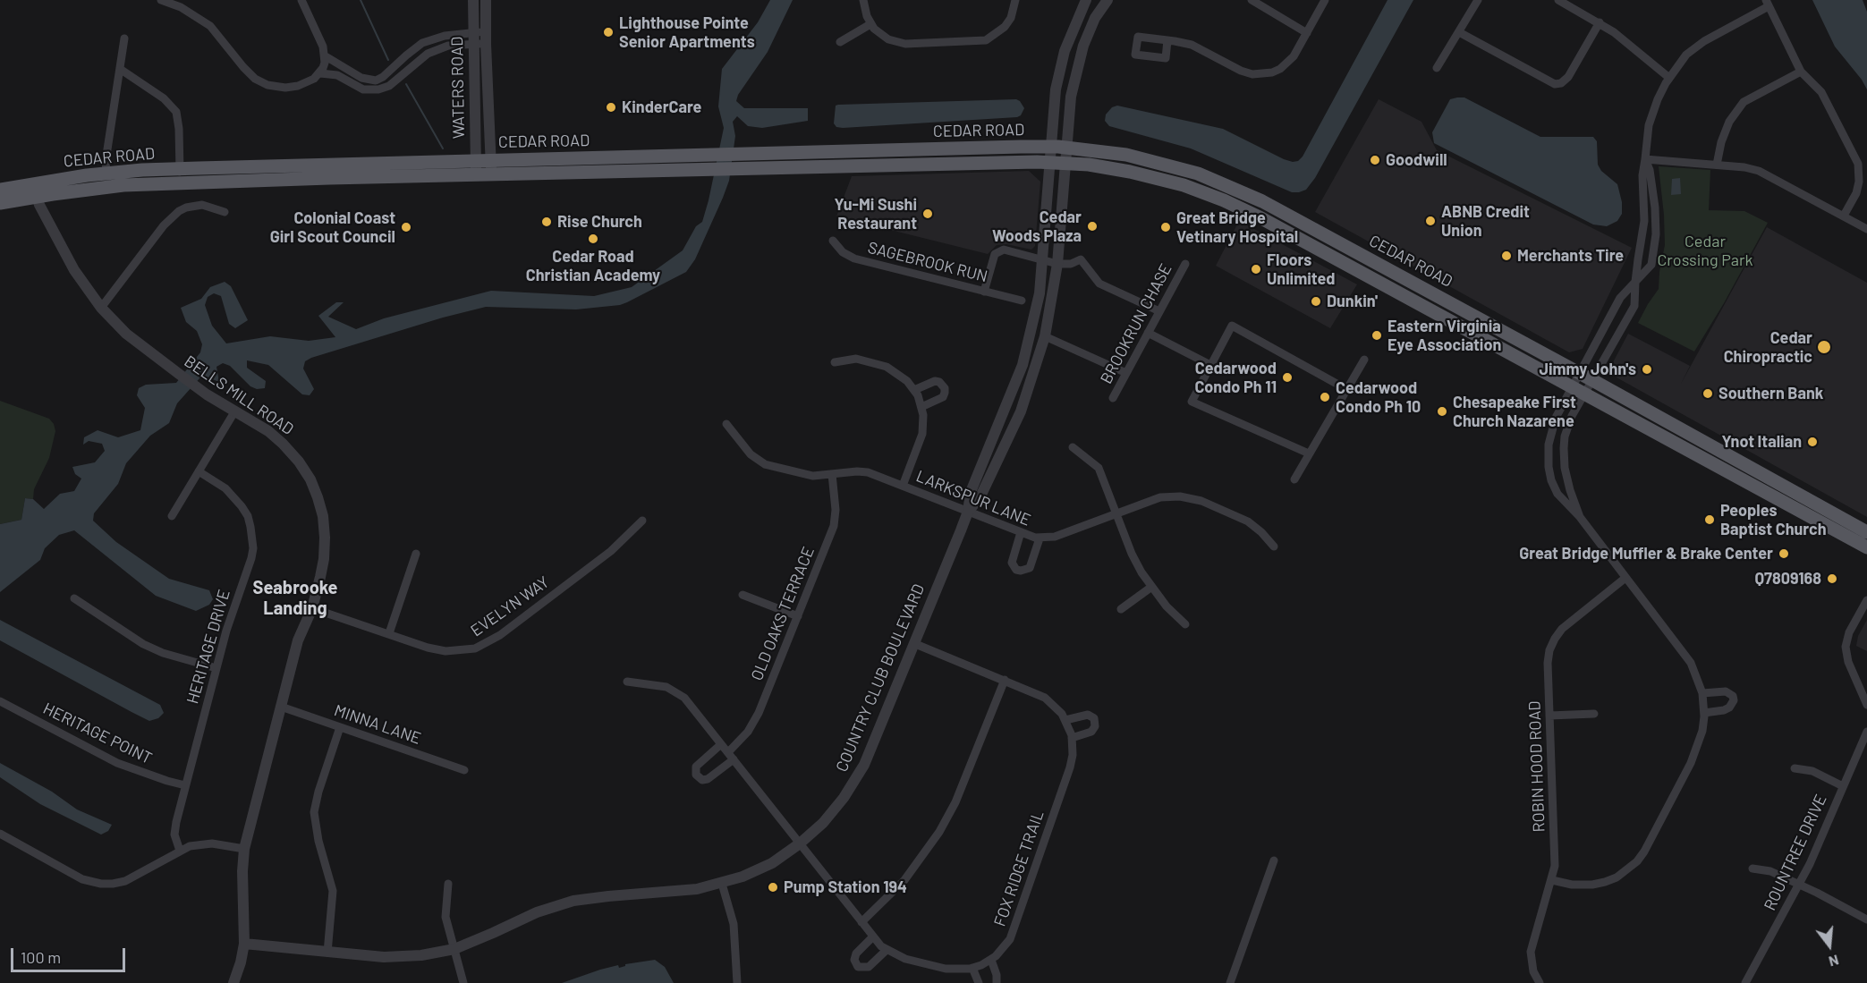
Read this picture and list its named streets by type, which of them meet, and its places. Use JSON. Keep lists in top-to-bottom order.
{
  "streets": {
    "main road": ["CEDAR ROAD"],
    "street": [
      "WATERS ROAD",
      "SAGEBROOK RUN",
      "BROOKRUN CHASE",
      "BELLS MILL ROAD",
      "LARKSPUR LANE",
      "EVELYN WAY",
      "OLD OAKS TERRACE",
      "HERITAGE DRIVE",
      "COUNTRY CLUB BOULEVARD",
      "MINNA LANE",
      "HERITAGE POINT",
      "ROBIN HOOD ROAD",
      "ROUNTREE DRIVE",
      "FOX RIDGE TRAIL"
    ]
  },
  "crossings": [
    ["WATERS ROAD", "CEDAR ROAD"],
    ["CEDAR ROAD", "BELLS MILL ROAD"],
    ["CEDAR ROAD", "COUNTRY CLUB BOULEVARD"],
    ["BELLS MILL ROAD", "EVELYN WAY"],
    ["BELLS MILL ROAD", "COUNTRY CLUB BOULEVARD"],
    ["BELLS MILL ROAD", "MINNA LANE"],
    ["LARKSPUR LANE", "OLD OAKS TERRACE"],
    ["LARKSPUR LANE", "COUNTRY CLUB BOULEVARD"],
    ["OLD OAKS TERRACE", "FOX RIDGE TRAIL"],
    ["HERITAGE DRIVE", "HERITAGE POINT"],
    ["COUNTRY CLUB BOULEVARD", "FOX RIDGE TRAIL"]
  ],
  "districts": ["Seabrooke Landing"],
  "parks": ["Cedar Crossing Park"],
  "places": [
    "Lighthouse Pointe Senior Apartments",
    "KinderCare",
    "Goodwill",
    "Yu-Mi Sushi Restaurant",
    "ABNB Credit Union",
    "Rise Church",
    "Cedar Woods Plaza",
    "Colonial Coast Girl Scout Council",
    "Great Bridge Vetinary Hospital",
    "Cedar Road Christian Academy",
    "Merchants Tire",
    "Floors Unlimited",
    "Dunkin'",
    "Eastern Virginia Eye Association",
    "Cedar Chiropractic",
    "Jimmy John's",
    "Cedarwood Condo Ph 11",
    "Southern Bank",
    "Cedarwood Condo Ph 10",
    "Chesapeake First Church Nazarene",
    "Ynot Italian",
    "Peoples Baptist Church",
    "Great Bridge Muffler & Brake Center",
    "Q7809168",
    "Pump Station 194"
  ],
  "scale_bar": "100 m",
  "north": "bottom"
}
